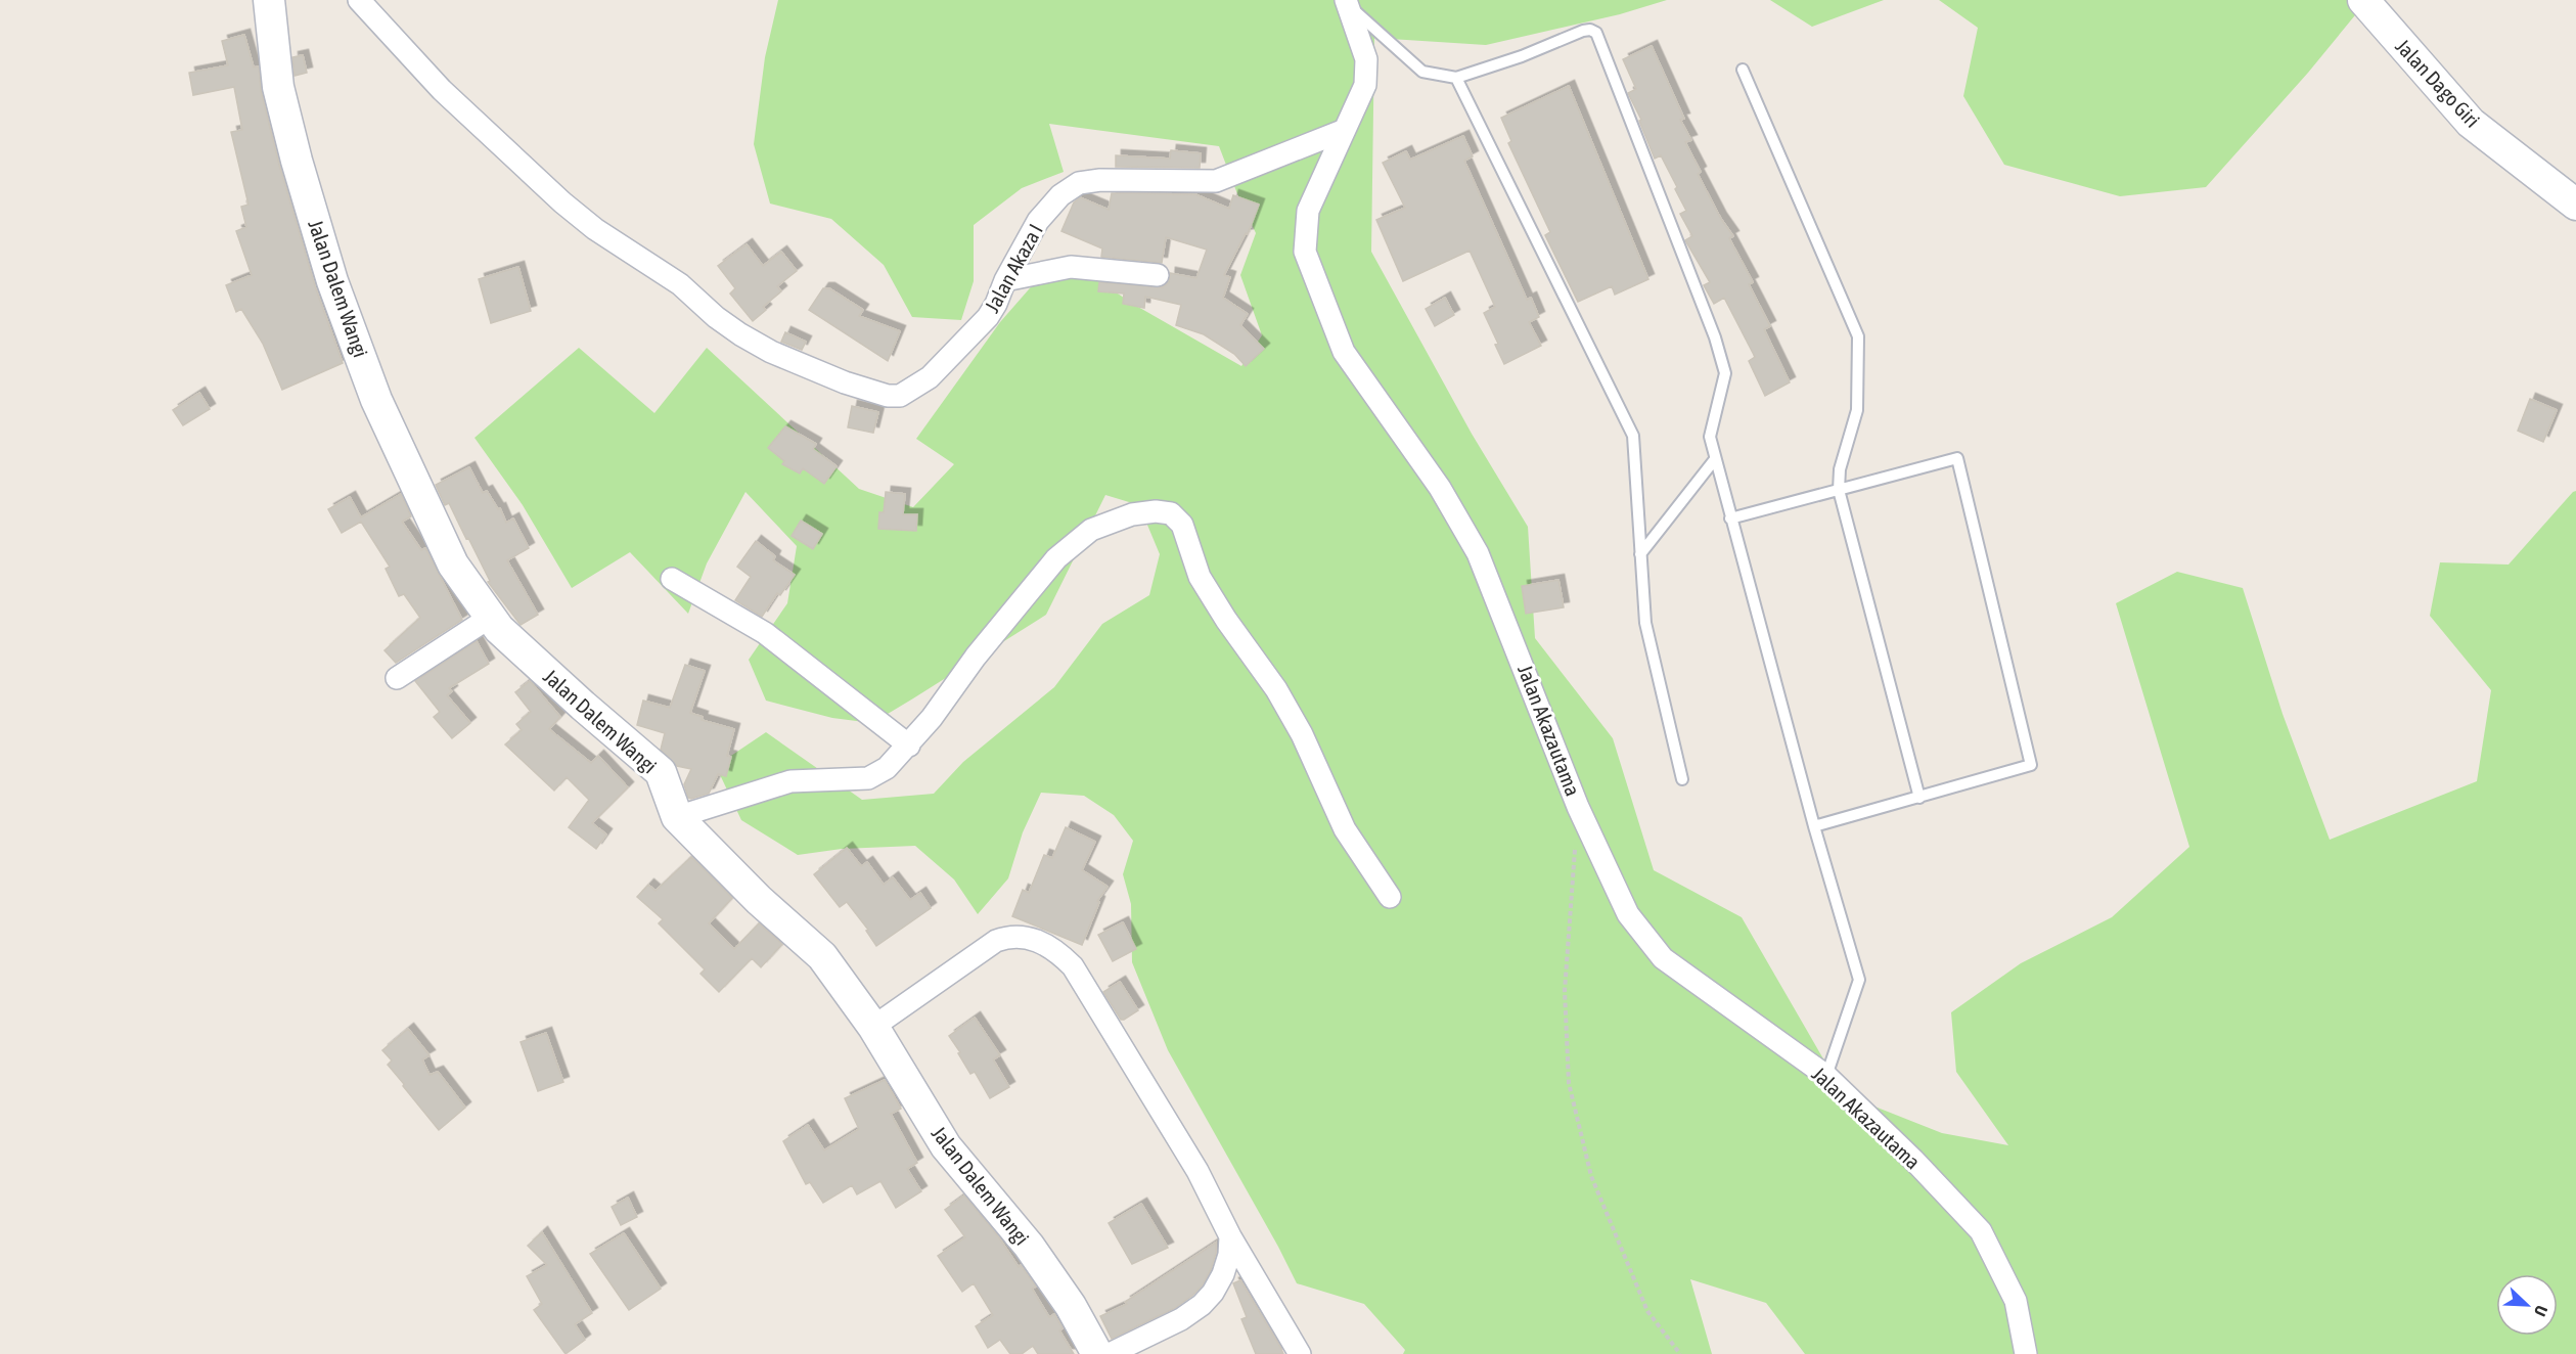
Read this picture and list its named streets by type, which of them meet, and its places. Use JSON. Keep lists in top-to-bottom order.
{
  "streets": {
    "street": [
      "Jalan Dago Giri",
      "Jalan Akaza I",
      "Jalan Dalem Wangi",
      "Jalan Akazautama"
    ]
  },
  "crossings": [
    ["Jalan Akaza I", "Jalan Akazautama"]
  ],
  "north": "bottom right"
}
